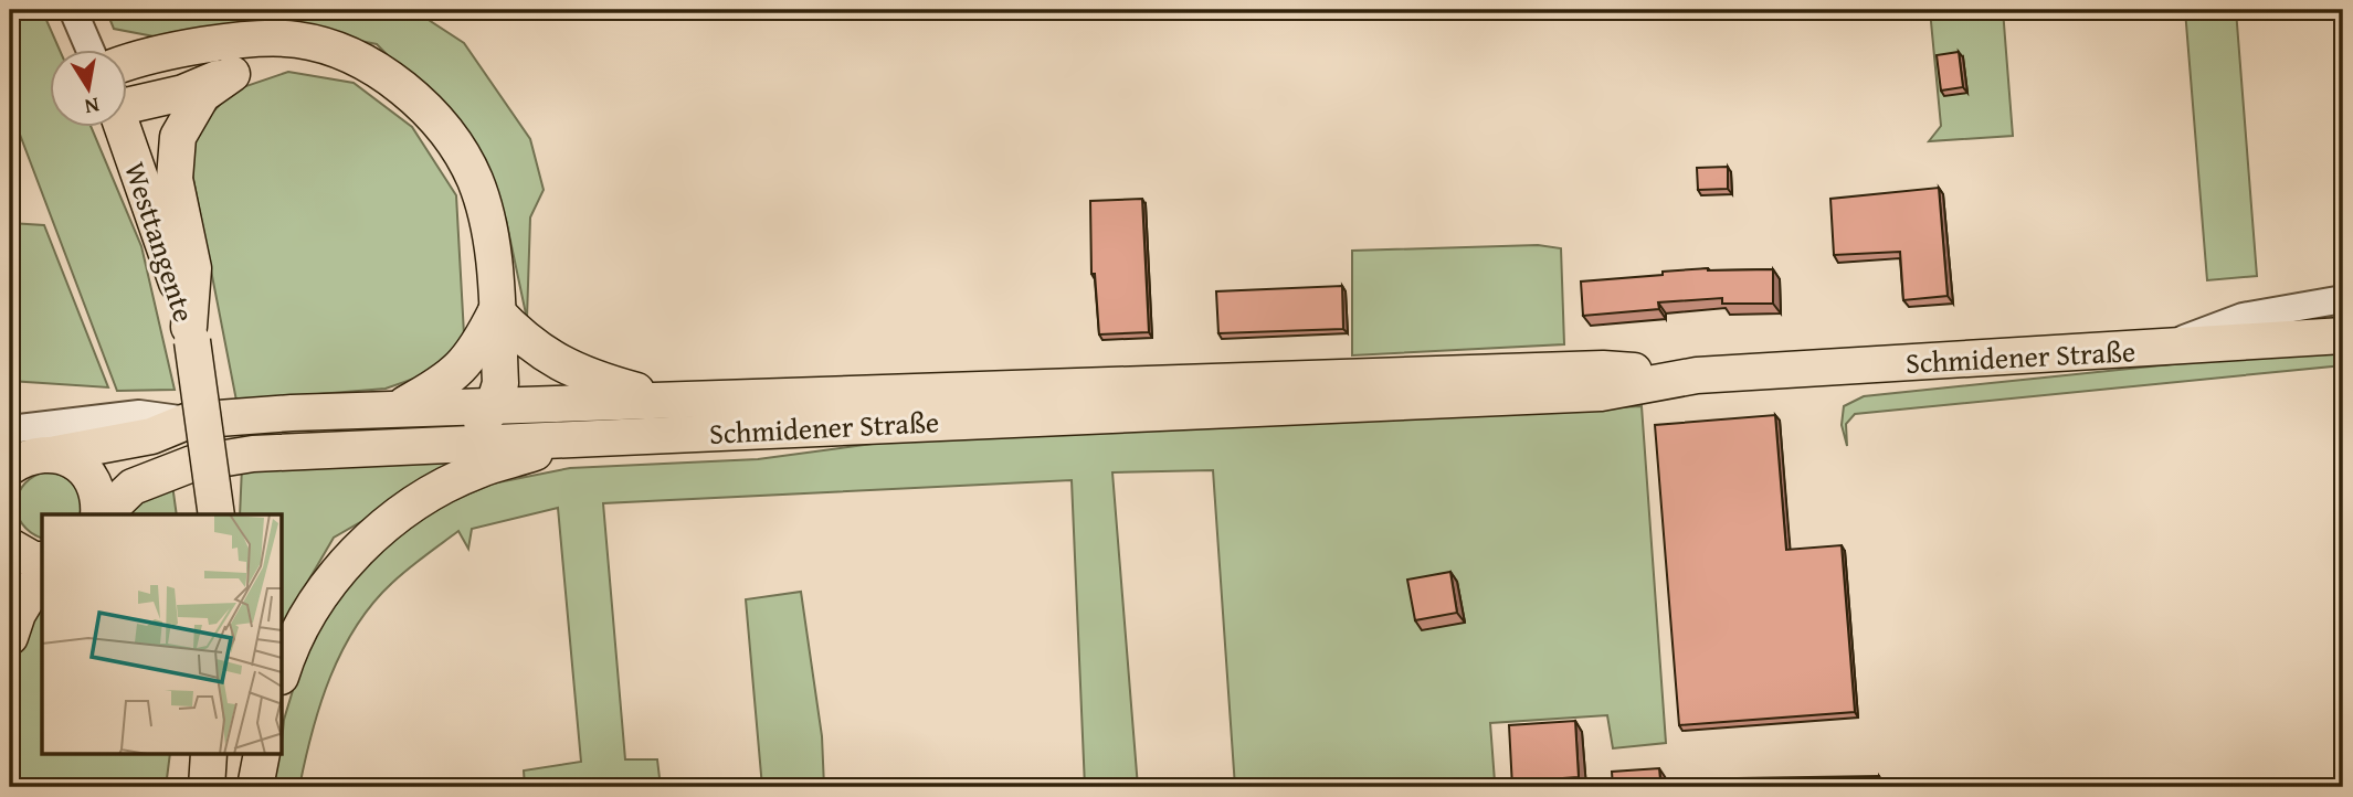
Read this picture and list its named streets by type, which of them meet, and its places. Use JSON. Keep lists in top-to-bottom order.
{
  "streets": {
    "main road": ["Westtangente", "Schmidener Straße"]
  },
  "north": "bottom"
}
